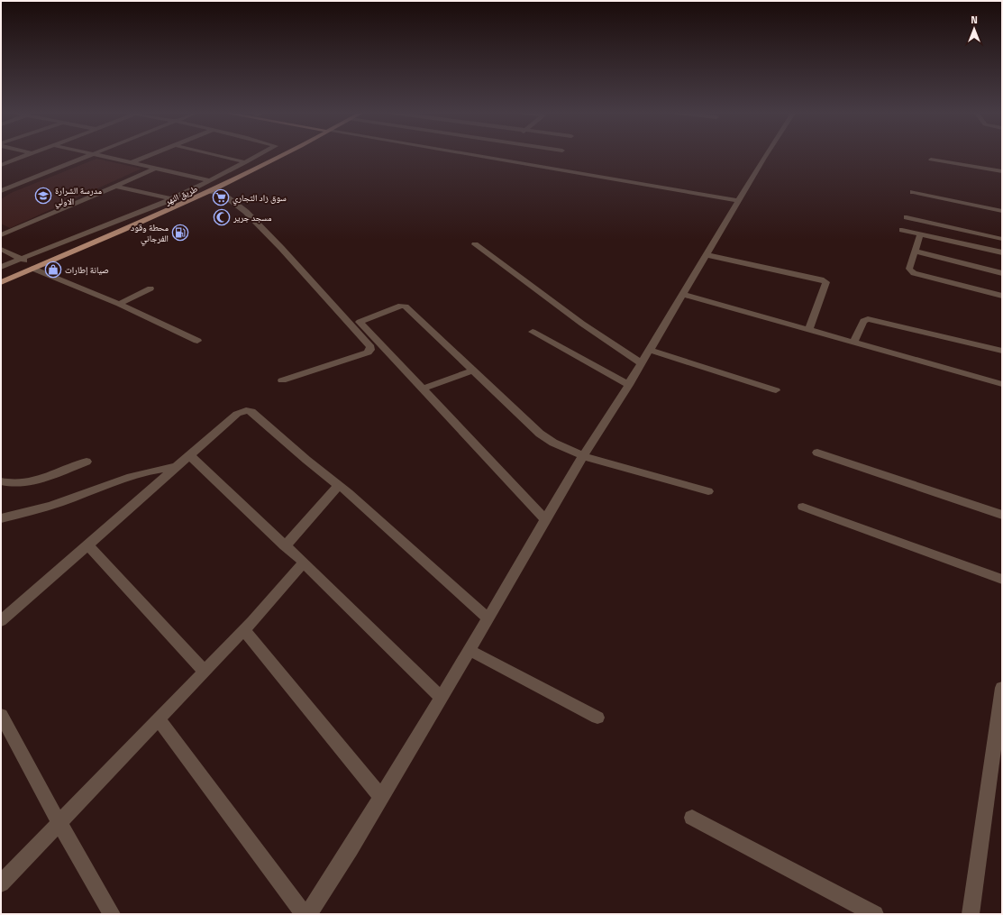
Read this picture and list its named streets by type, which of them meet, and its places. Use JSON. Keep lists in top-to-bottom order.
{
  "streets": {
    "main road": ["طريق النهر"]
  },
  "places": {
    "school or university": ["مدرسة الشرارة الاولي"],
    "supermarket": ["سوق زاد التجاري"],
    "mosque": ["مسجد جرير"],
    "fuel station": ["محطة وقود الفرجاني"],
    "shop": ["صيانة إطارات"]
  },
  "north": "top"
}
